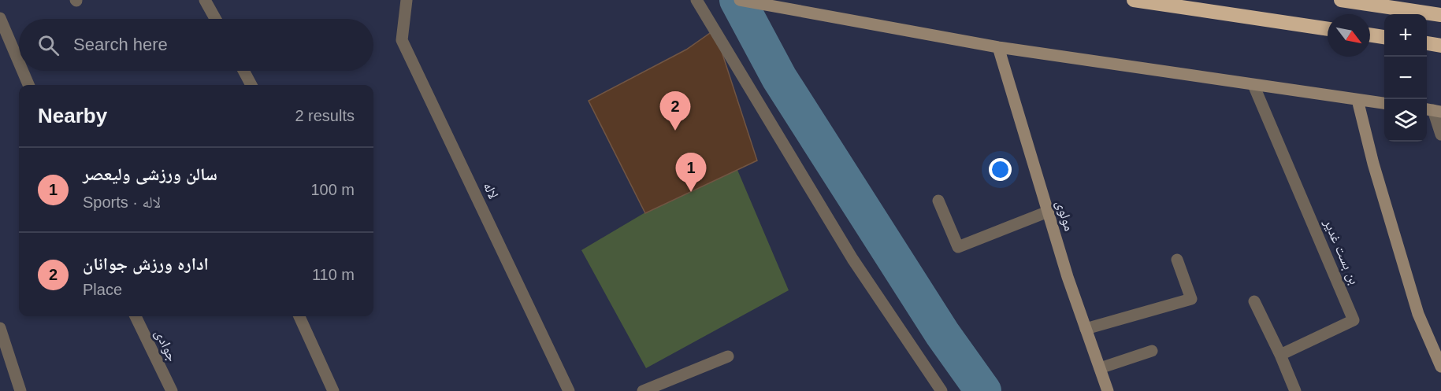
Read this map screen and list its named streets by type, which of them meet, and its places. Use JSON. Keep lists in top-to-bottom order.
{
  "streets": {
    "street": [
      "لاله",
      "مولوی",
      "بن بست غدیر",
      "جوادی"
    ]
  },
  "north": "bottom right",
  "page": {
    "map_buttons": ["+", "−"],
    "search": "Search here",
    "heading": ["Nearby", "2 results"],
    "pins": ["2", "1"],
    "list": [
      {
        "mark": "1",
        "name": "سالن ورزشی ولیعصر",
        "note": "Sports · لاله",
        "value": "100 m"
      },
      {
        "mark": "2",
        "name": "اداره ورزش جوانان",
        "note": "Place",
        "value": "110 m"
      }
    ]
  }
}
